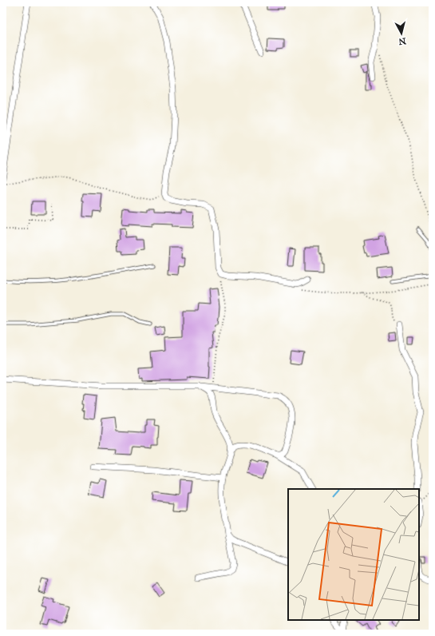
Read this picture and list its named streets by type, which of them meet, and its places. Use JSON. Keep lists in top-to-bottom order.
{
  "north": "bottom"
}
